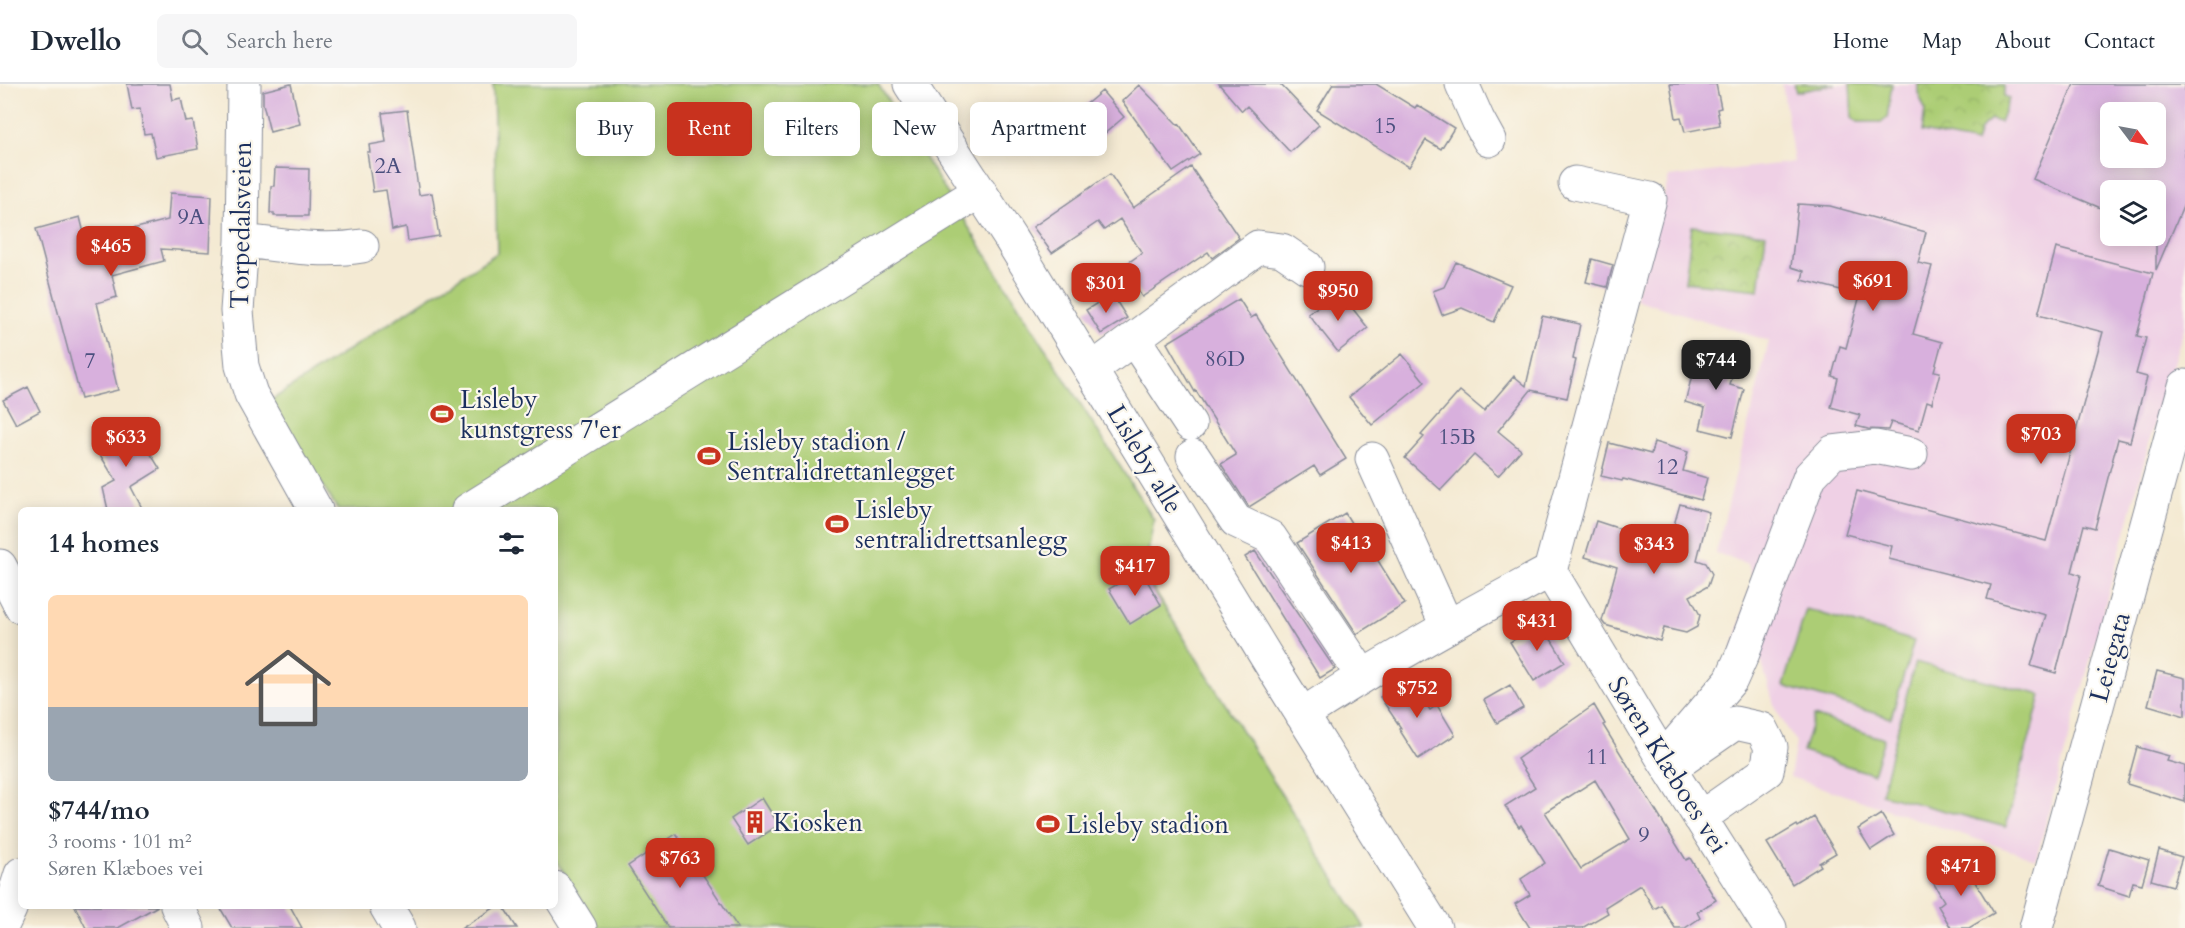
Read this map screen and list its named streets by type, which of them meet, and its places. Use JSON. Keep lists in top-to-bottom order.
{
  "streets": {
    "street": [
      "Torpedalsveien",
      "Lisleby alle",
      "Leiegata",
      "Søren Klæboes vei"
    ]
  },
  "places": {
    "sports": [
      "Lisleby kunstgress 7'er",
      "Lisleby stadion / Sentralidrettanlegget",
      "Lisleby sentralidrettsanlegg",
      "Lisleby stadion"
    ],
    "building": ["Kiosken"]
  },
  "house_numbers": [
    "15",
    "2A",
    "9A",
    "86D",
    "7",
    "15B",
    "12",
    "11",
    "9"
  ],
  "north": "bottom right",
  "page": {
    "header": "Dwello",
    "search": "Search here",
    "nav": [
      "Home",
      "Map",
      "About",
      "Contact"
    ],
    "chip": [
      "Buy",
      "Rent",
      "Filters",
      "New",
      "Apartment"
    ],
    "price": [
      "$465",
      "$691",
      "$301",
      "$950",
      "$744",
      "$703",
      "$633",
      "$413",
      "$343",
      "$417",
      "$431",
      "$752",
      "$763",
      "$471"
    ],
    "heading": "14 homes",
    "list": [
      {
        "name": "$744/mo",
        "note": "3 rooms · 101 m² · Søren Klæboes vei"
      }
    ]
  }
}
